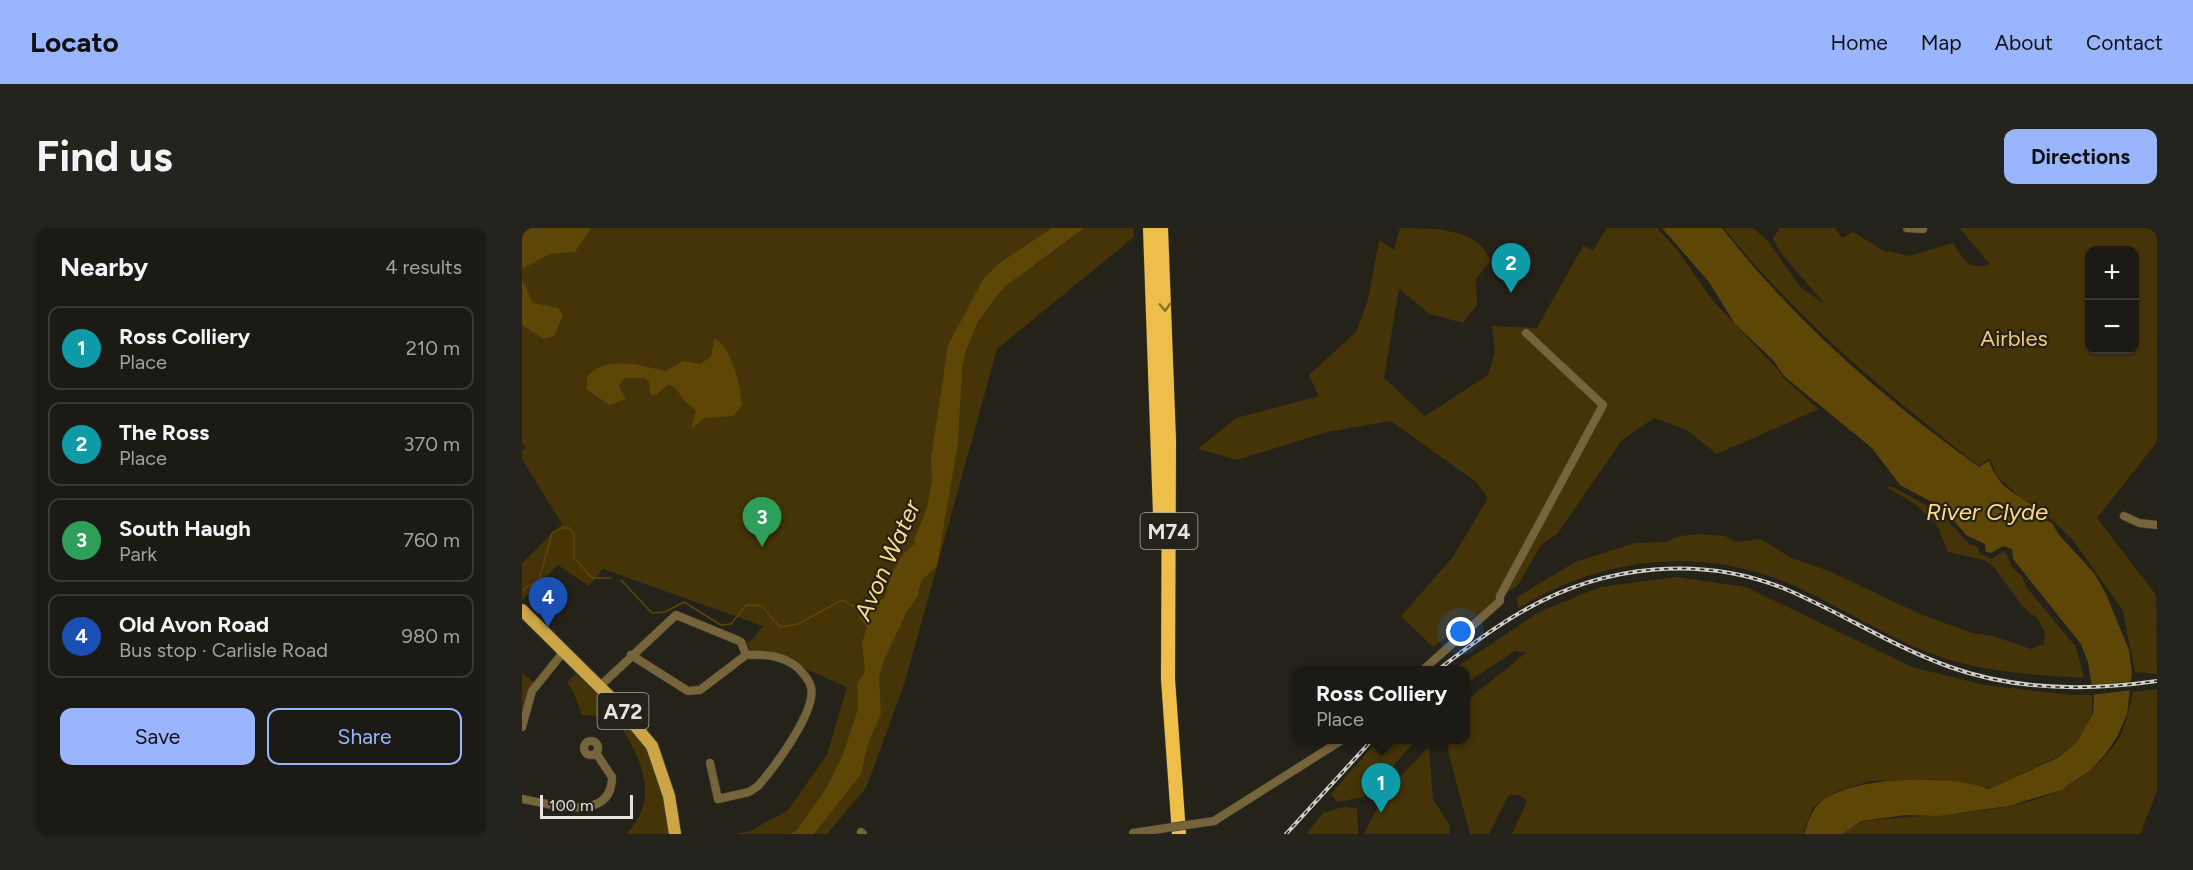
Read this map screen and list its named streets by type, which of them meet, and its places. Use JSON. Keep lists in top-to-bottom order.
{
  "streets": {
    "highway": ["M74"],
    "main road": ["A72"]
  },
  "water": ["River Clyde", "Avon Water"],
  "parks": ["Airbles"],
  "scale_bar": "100 m",
  "page": {
    "header": "Locato",
    "nav": [
      "Home",
      "Map",
      "About",
      "Contact"
    ],
    "buttons": [
      "Directions",
      ["Save", "Share"]
    ],
    "title": "Find us",
    "heading": ["Nearby", "4 results"],
    "pins": [
      "2",
      "3",
      "4",
      "1"
    ],
    "map_buttons": ["+", "−"],
    "list": [
      {
        "mark": "1",
        "name": "Ross Colliery",
        "note": "Place",
        "value": "210 m"
      },
      {
        "mark": "2",
        "name": "The Ross",
        "note": "Place",
        "value": "370 m"
      },
      {
        "mark": "3",
        "name": "South Haugh",
        "note": "Park",
        "value": "760 m"
      },
      {
        "mark": "4",
        "name": "Old Avon Road",
        "note": "Bus stop · Carlisle Road",
        "value": "980 m"
      }
    ],
    "popup": ["Ross Colliery", "Place"],
    "scale": "100 m"
  }
}
